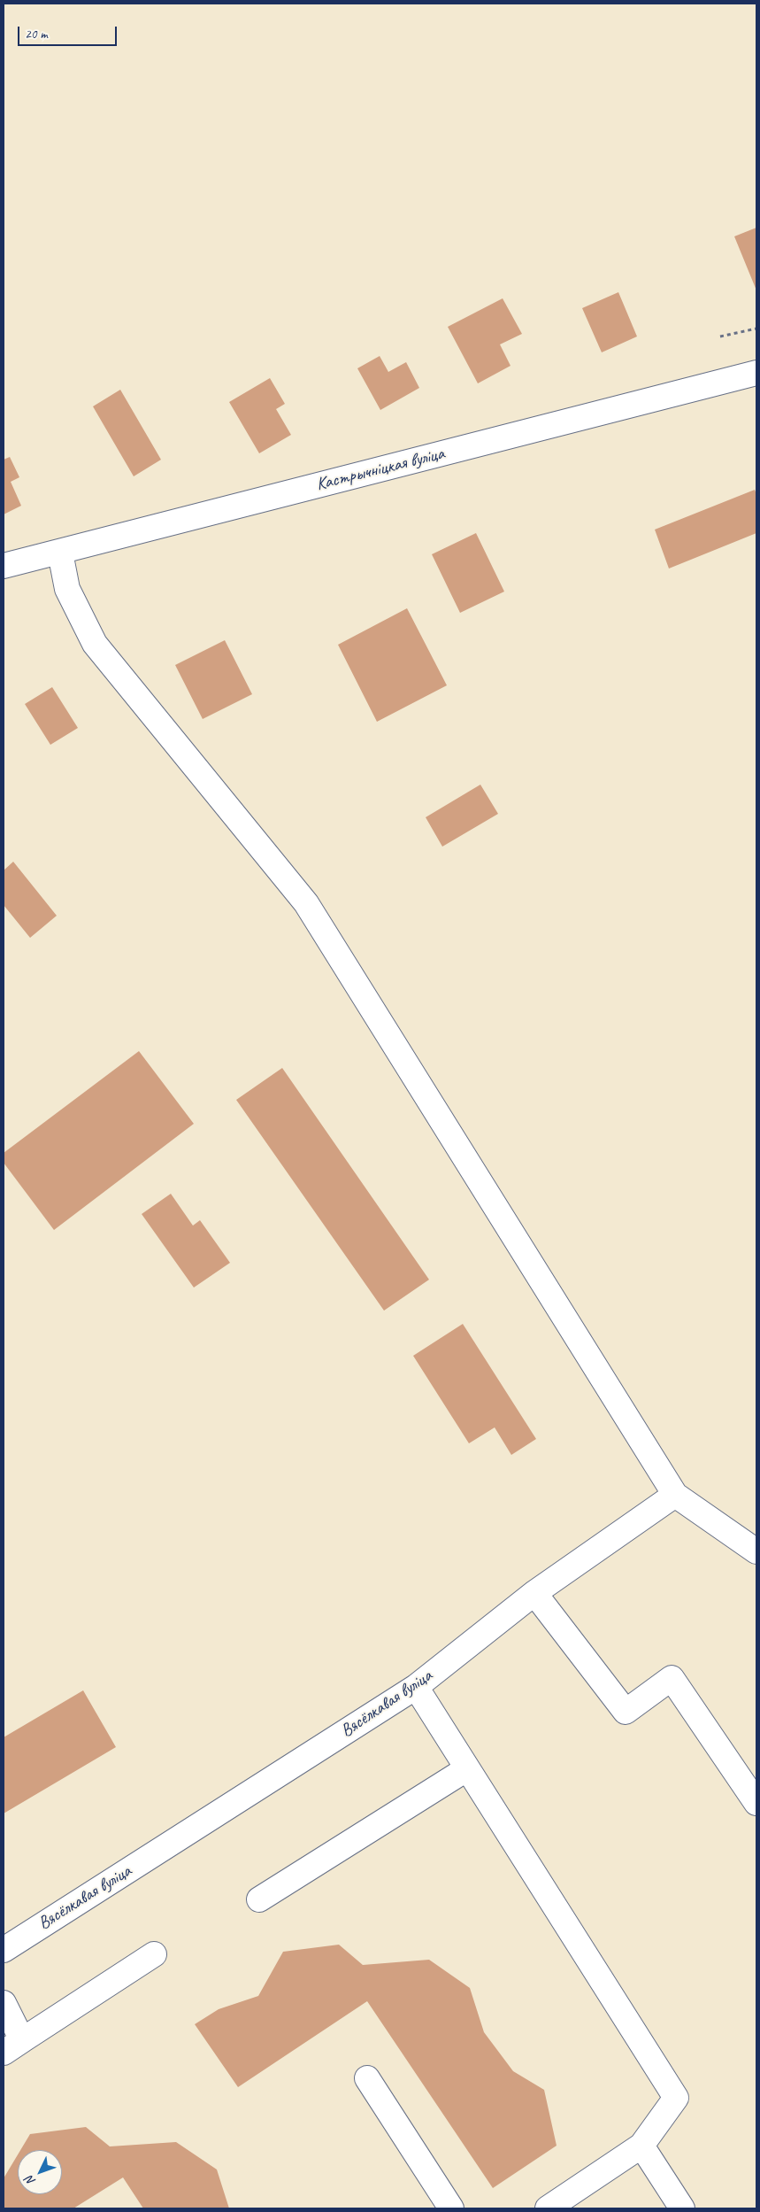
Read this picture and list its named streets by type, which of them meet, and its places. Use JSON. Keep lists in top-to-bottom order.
{
  "streets": {
    "street": ["Кастрычніцкая вуліца", "Вясёлкавая вуліца"]
  },
  "scale_bar": "20 m",
  "north": "bottom left"
}
